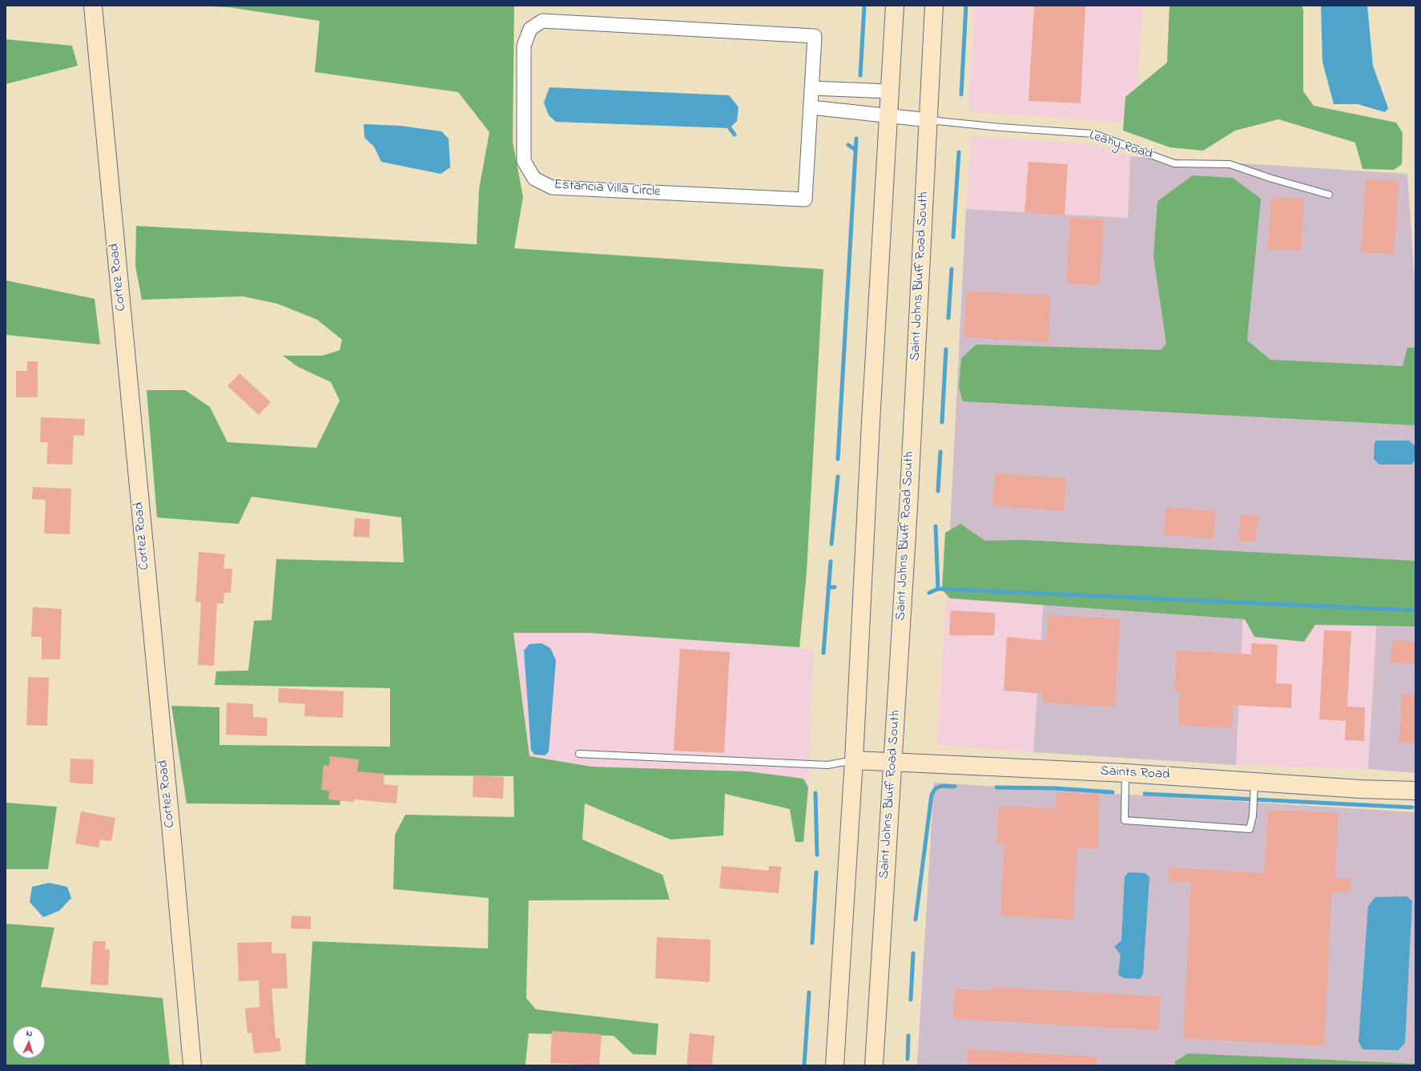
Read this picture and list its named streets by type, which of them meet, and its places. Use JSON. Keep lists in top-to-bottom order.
{
  "streets": {
    "main road": ["Saint Johns Bluff Road South", "Cortez Road", "Saints Road"],
    "street": ["Leahy Road", "Estancia Villa Circle"]
  },
  "crossings": [
    ["Leahy Road", "Estancia Villa Circle"],
    ["Leahy Road", "Saint Johns Bluff Road South"],
    ["Saint Johns Bluff Road South", "Saints Road"]
  ],
  "north": "top"
}
